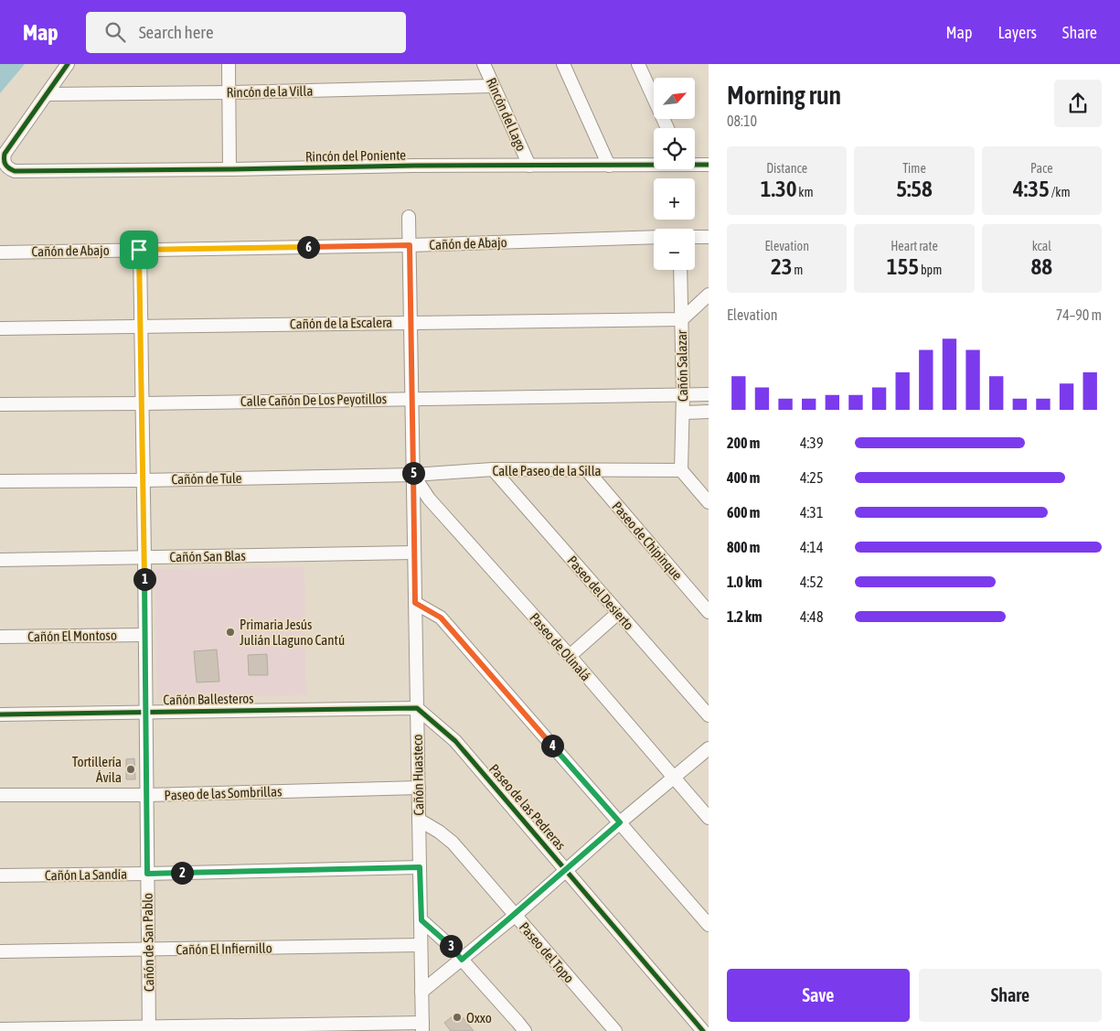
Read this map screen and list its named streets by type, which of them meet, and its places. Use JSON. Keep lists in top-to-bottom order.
{
  "streets": {
    "street": [
      "Rincón de la Villa",
      "Rincón del Lago",
      "Rincón del Poniente",
      "Cañón de Abajo",
      "Cañón de la Escalera",
      "Cañón Salazar",
      "Calle Cañón De Los Peyotillos",
      "Calle Paseo de la Silla",
      "Cañón de Tule",
      "Paseo de Chipinque",
      "Cañón San Blas",
      "Paseo del Desierto",
      "Cañón El Montoso",
      "Paseo de Olinalá",
      "Cañón Ballesteros",
      "Cañón Huasteco",
      "Paseo de las Sombrillas",
      "Paseo de las Pedreras",
      "Cañón La Sandía",
      "Cañón de San Pablo",
      "Cañón El Infiernillo",
      "Paseo del Topo"
    ]
  },
  "crossings": [
    ["Rincón de la Villa", "Rincón del Lago"],
    ["Rincón de la Villa", "Rincón del Poniente"],
    ["Rincón del Lago", "Rincón del Poniente"],
    ["Cañón de Abajo", "Cañón Huasteco"],
    ["Cañón de Abajo", "Cañón de San Pablo"],
    ["Cañón de la Escalera", "Cañón Salazar"],
    ["Cañón de la Escalera", "Cañón Huasteco"],
    ["Cañón de la Escalera", "Cañón de San Pablo"],
    ["Cañón Salazar", "Calle Cañón De Los Peyotillos"],
    ["Cañón Salazar", "Calle Paseo de la Silla"],
    ["Calle Cañón De Los Peyotillos", "Cañón Huasteco"],
    ["Calle Cañón De Los Peyotillos", "Cañón de San Pablo"],
    ["Calle Paseo de la Silla", "Cañón de Tule"],
    ["Calle Paseo de la Silla", "Paseo de Chipinque"],
    ["Calle Paseo de la Silla", "Paseo del Desierto"],
    ["Calle Paseo de la Silla", "Paseo de Olinalá"],
    ["Calle Paseo de la Silla", "Cañón Huasteco"],
    ["Cañón de Tule", "Paseo de Olinalá"],
    ["Cañón de Tule", "Cañón Huasteco"],
    ["Cañón de Tule", "Cañón de San Pablo"],
    ["Cañón San Blas", "Cañón Huasteco"],
    ["Cañón San Blas", "Cañón de San Pablo"],
    ["Cañón El Montoso", "Cañón de San Pablo"],
    ["Paseo de Olinalá", "Cañón Huasteco"],
    ["Cañón Ballesteros", "Cañón Huasteco"],
    ["Cañón Ballesteros", "Paseo de las Pedreras"],
    ["Cañón Ballesteros", "Cañón de San Pablo"],
    ["Cañón Huasteco", "Paseo de las Sombrillas"],
    ["Cañón Huasteco", "Paseo de las Pedreras"],
    ["Cañón Huasteco", "Cañón La Sandía"],
    ["Cañón Huasteco", "Cañón El Infiernillo"],
    ["Cañón Huasteco", "Paseo del Topo"],
    ["Paseo de las Sombrillas", "Cañón de San Pablo"],
    ["Cañón La Sandía", "Cañón de San Pablo"],
    ["Cañón de San Pablo", "Cañón El Infiernillo"]
  ],
  "places": ["Primaria Jesús Julián Llaguno Cantú", "Tortillería Ávila", "Oxxo"],
  "north": "top right",
  "page": {
    "header": "Map",
    "search": "Search here",
    "nav": ["Map", "Layers", "Share"],
    "heading": ["Morning run", "08:10"],
    "map_buttons": ["+", "−"],
    "stats": [
      ["Distance", "1.30 km"],
      ["Time", "5:58"],
      ["Pace", "4:35 /km"],
      ["Elevation", "23 m"],
      ["Heart rate", "155 bpm"],
      ["kcal", "88"]
    ],
    "pins": [
      "6",
      "5",
      "1",
      "4",
      "2",
      "3"
    ],
    "chart": ["Elevation", "74–90 m"],
    "list": [
      {
        "name": "200 m",
        "note": "4:39"
      },
      {
        "name": "400 m",
        "note": "4:25"
      },
      {
        "name": "600 m",
        "note": "4:31"
      },
      {
        "name": "800 m",
        "note": "4:14"
      },
      {
        "name": "1.0 km",
        "note": "4:52"
      },
      {
        "name": "1.2 km",
        "note": "4:48"
      }
    ],
    "buttons": ["Save", "Share"]
  }
}
